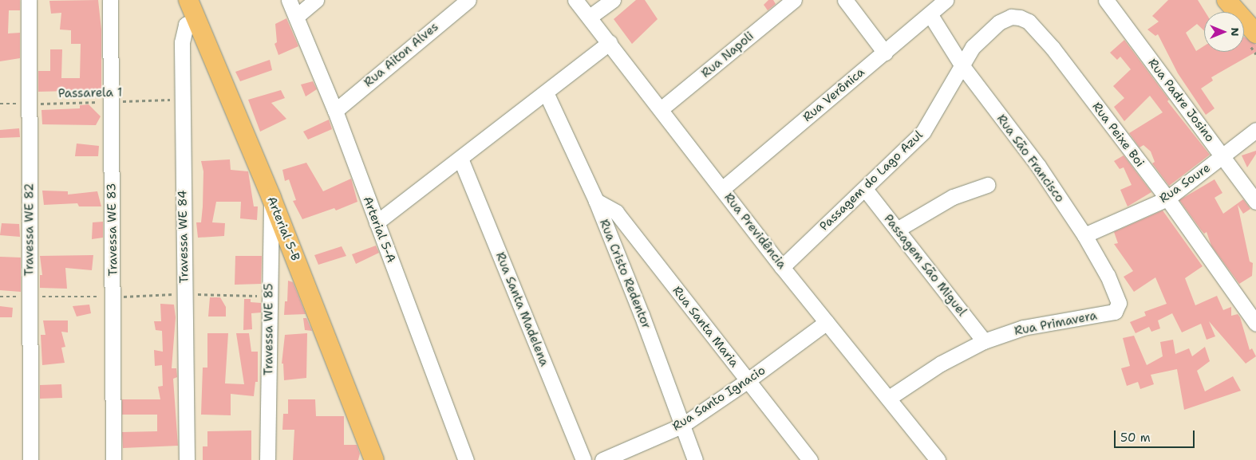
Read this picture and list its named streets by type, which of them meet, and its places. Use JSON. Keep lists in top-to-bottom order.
{
  "streets": {
    "main road": ["Arterial 5-B"],
    "street": [
      "Rua Aiton Alves",
      "Rua Napoli",
      "Rua Verônica",
      "Rua Padre Josino",
      "Rua Peixe Boi",
      "Rua São Francisco",
      "Passagem do Lago Azul",
      "Rua Soure",
      "Travessa WE 82",
      "Travessa WE 83",
      "Arterial 5-A",
      "Rua Previdência",
      "Travessa WE 84",
      "Passagem São Miguel",
      "Rua Cristo Redentor",
      "Rua Santa Madelena",
      "Rua Primavera",
      "Rua Santa Maria",
      "Travessa WE 85",
      "Rua Santo Ignacio"
    ],
    "path": ["Passarela 1"]
  },
  "crossings": [
    ["Rua Aiton Alves", "Arterial 5-A"],
    ["Rua Napoli", "Rua Previdência"],
    ["Passarela 1", "Travessa WE 82"],
    ["Passarela 1", "Travessa WE 83"],
    ["Passarela 1", "Travessa WE 84"],
    ["Rua Verônica", "Rua São Francisco"],
    ["Rua Verônica", "Rua Previdência"],
    ["Rua Padre Josino", "Rua Soure"],
    ["Rua Peixe Boi", "Rua São Francisco"],
    ["Rua Peixe Boi", "Passagem do Lago Azul"],
    ["Rua Peixe Boi", "Rua Soure"],
    ["Rua São Francisco", "Passagem do Lago Azul"],
    ["Rua São Francisco", "Rua Soure"],
    ["Rua São Francisco", "Rua Primavera"],
    ["Passagem do Lago Azul", "Rua Previdência"],
    ["Passagem do Lago Azul", "Passagem São Miguel"],
    ["Arterial 5-B", "Travessa WE 84"],
    ["Arterial 5-B", "Travessa WE 85"],
    ["Rua Previdência", "Rua Primavera"],
    ["Rua Previdência", "Rua Santo Ignacio"],
    ["Passagem São Miguel", "Rua Primavera"],
    ["Rua Cristo Redentor", "Rua Santa Maria"],
    ["Rua Cristo Redentor", "Rua Santo Ignacio"],
    ["Rua Santa Maria", "Rua Santo Ignacio"]
  ],
  "scale_bar": "50 m",
  "north": "right"
}
